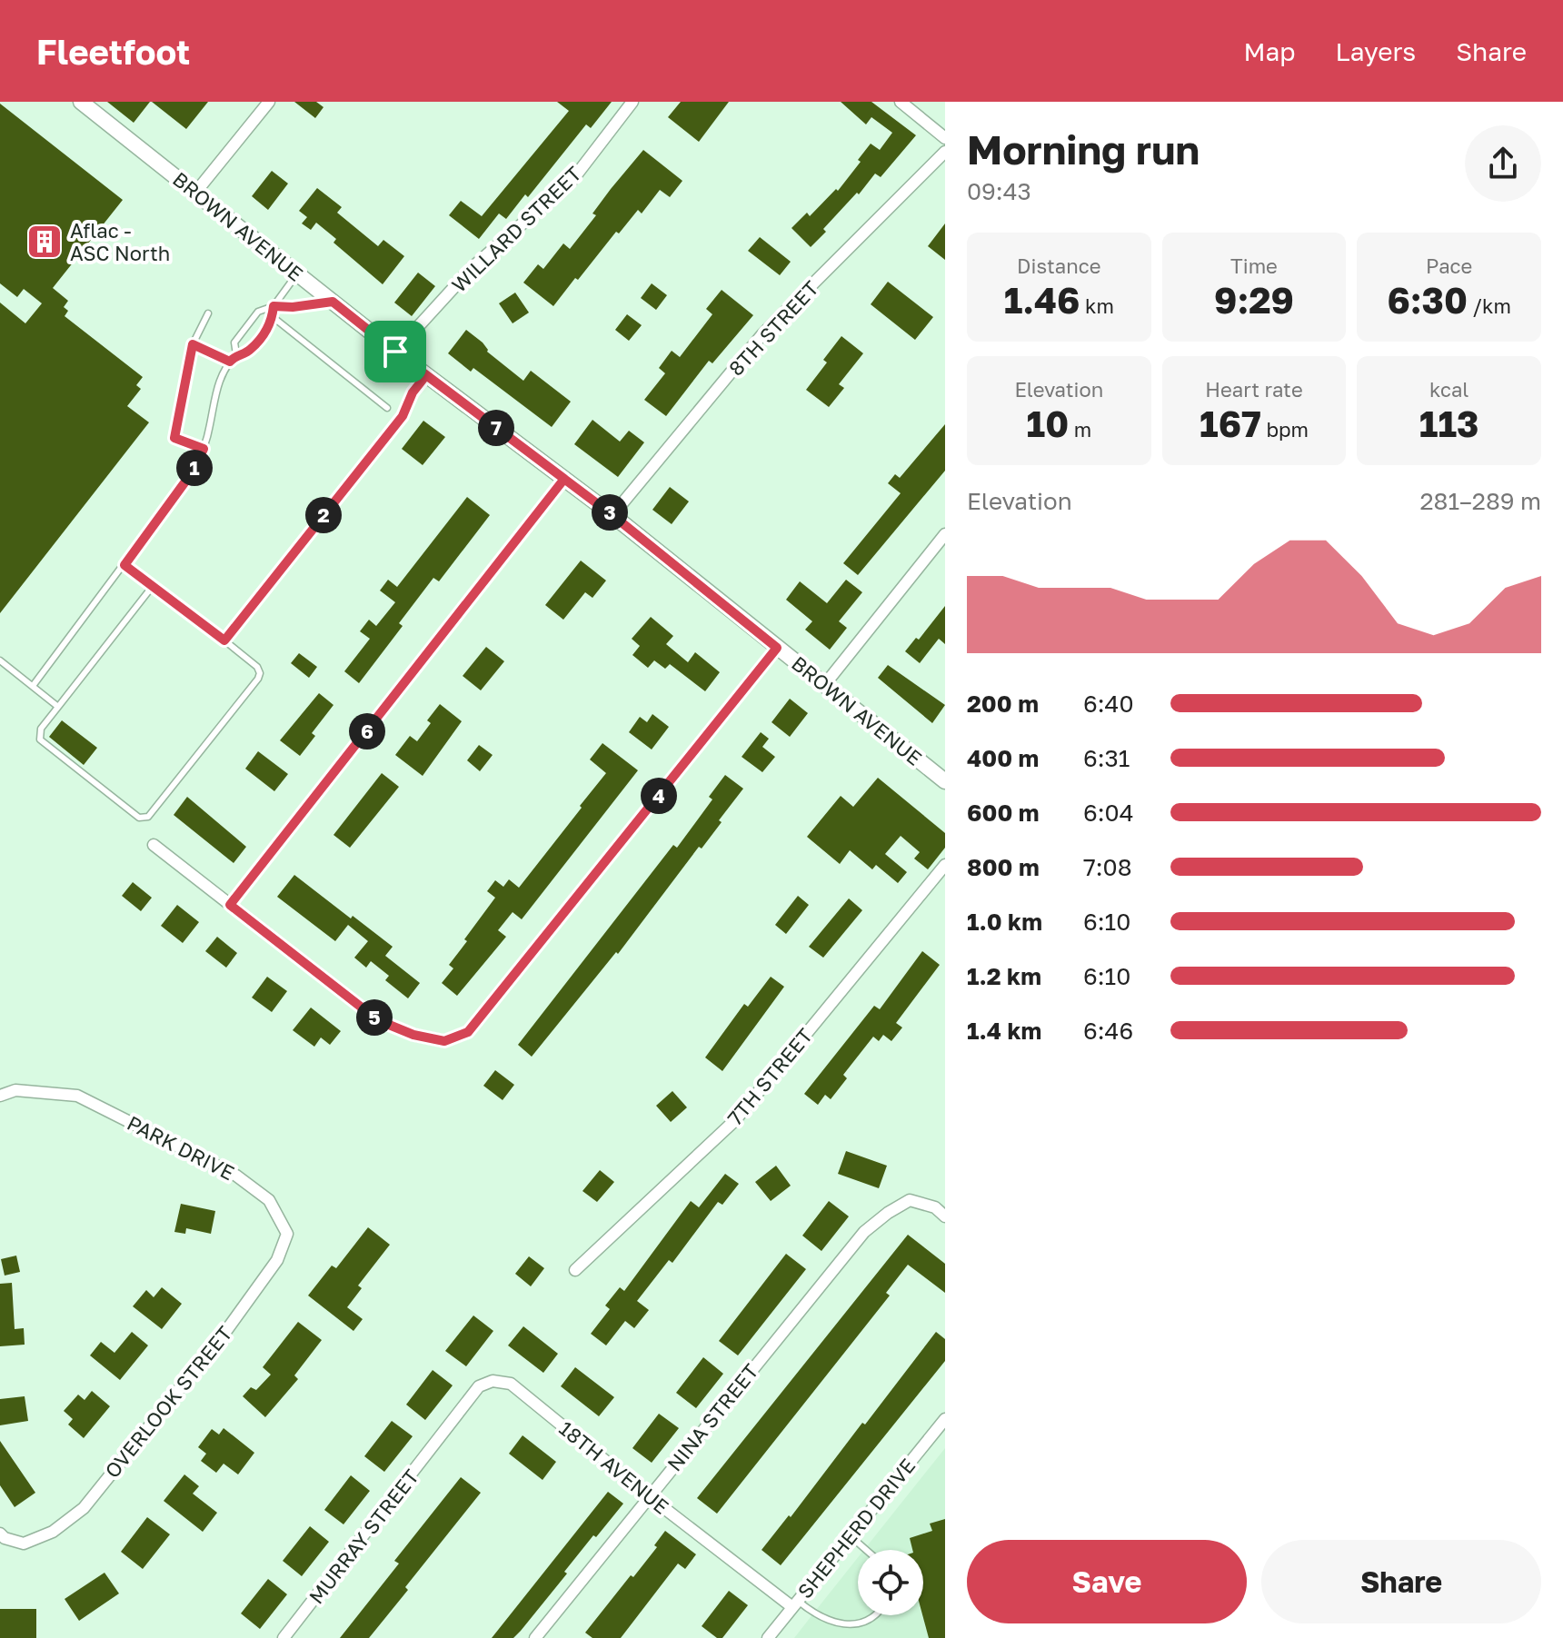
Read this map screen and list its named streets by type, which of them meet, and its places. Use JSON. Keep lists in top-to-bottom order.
{
  "streets": {
    "street": [
      "BROWN AVENUE",
      "WILLARD STREET",
      "8TH STREET",
      "7TH STREET",
      "PARK DRIVE",
      "OVERLOOK STREET",
      "NINA STREET",
      "18TH AVENUE",
      "SHEPHERD DRIVE",
      "MURRAY STREET"
    ]
  },
  "crossings": [
    ["BROWN AVENUE", "WILLARD STREET"],
    ["BROWN AVENUE", "8TH STREET"],
    ["PARK DRIVE", "OVERLOOK STREET"],
    ["NINA STREET", "18TH AVENUE"],
    ["18TH AVENUE", "SHEPHERD DRIVE"],
    ["18TH AVENUE", "MURRAY STREET"]
  ],
  "places": {
    "building": ["Aflac - ASC North"]
  },
  "page": {
    "header": "Fleetfoot",
    "nav": ["Map", "Layers", "Share"],
    "heading": ["Morning run", "09:43"],
    "stats": [
      ["Distance", "1.46 km"],
      ["Time", "9:29"],
      ["Pace", "6:30 /km"],
      ["Elevation", "10 m"],
      ["Heart rate", "167 bpm"],
      ["kcal", "113"]
    ],
    "pins": [
      "7",
      "1",
      "3",
      "2",
      "6",
      "4",
      "5"
    ],
    "chart": ["Elevation", "281–289 m"],
    "list": [
      {
        "name": "200 m",
        "note": "6:40"
      },
      {
        "name": "400 m",
        "note": "6:31"
      },
      {
        "name": "600 m",
        "note": "6:04"
      },
      {
        "name": "800 m",
        "note": "7:08"
      },
      {
        "name": "1.0 km",
        "note": "6:10"
      },
      {
        "name": "1.2 km",
        "note": "6:10"
      },
      {
        "name": "1.4 km",
        "note": "6:46"
      }
    ],
    "buttons": ["Save", "Share"]
  }
}
